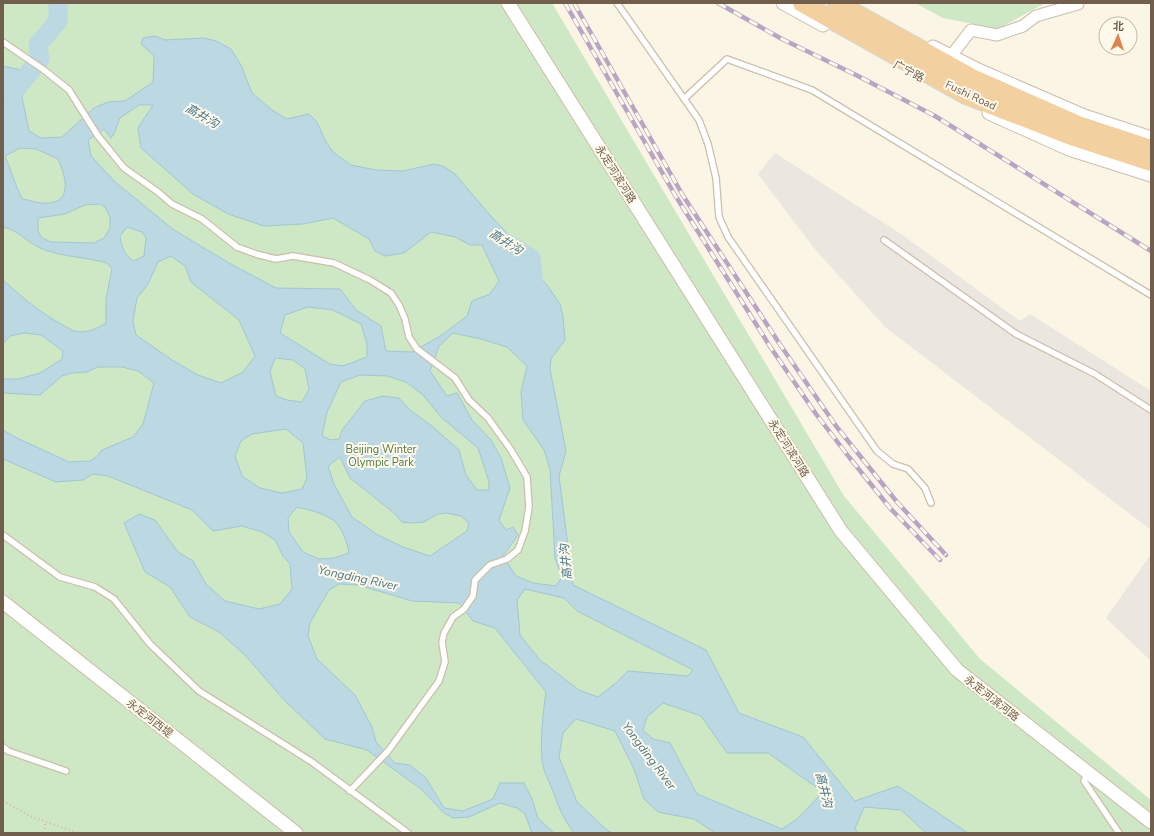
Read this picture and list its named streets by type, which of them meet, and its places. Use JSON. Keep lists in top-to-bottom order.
{
  "streets": {
    "highway": ["Fushi Road"],
    "street": ["广宁路", "永定河滨河路", "永定河西堤"]
  },
  "water": ["高井沟", "Yongding River"],
  "parks": ["Beijing Winter Olympic Park"],
  "north": "top"
}
